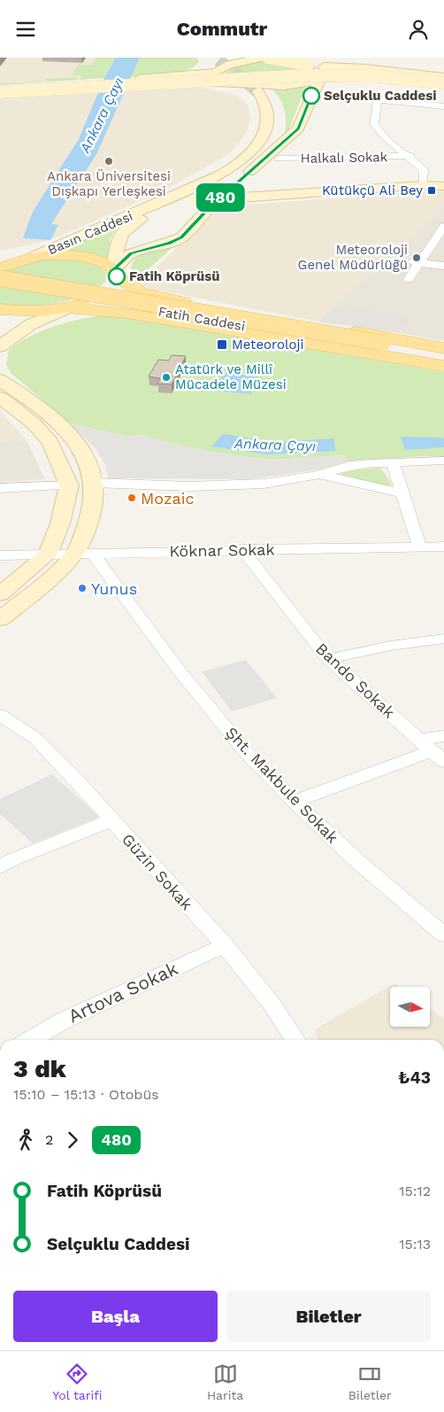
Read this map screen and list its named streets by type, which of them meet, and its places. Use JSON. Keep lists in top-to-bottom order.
{
  "streets": {
    "main road": ["Basın Caddesi", "Fatih Caddesi"],
    "street": [
      "Halkalı Sokak",
      "Köknar Sokak",
      "Bando Sokak",
      "Şht. Makbule Sokak",
      "Güzin Sokak",
      "Artova Sokak"
    ]
  },
  "crossings": [
    ["Köknar Sokak", "Bando Sokak"],
    ["Köknar Sokak", "Şht. Makbule Sokak"],
    ["Güzin Sokak", "Artova Sokak"]
  ],
  "water": ["Ankara Çayı"],
  "places": {
    "other": [
      "Selçuklu Caddesi",
      "Ankara Üniversitesi Dışkapı Yerleşkesi",
      "Meteoroloji Genel Müdürlüğü",
      "Fatih Köprüsü",
      "Atatürk ve Millî Mücadele Müzesi",
      "Mozaic",
      "Yunus"
    ],
    "transit": ["Kütükçü Ali Bey", "Meteoroloji"]
  },
  "lines": ["bus line 480"],
  "north": "right",
  "page": {
    "header": "Commutr",
    "on_map": "480",
    "heading": ["3 dk", "15:10 – 15:13 · Otobüs", "₺43"],
    "legs": ["2", "480"],
    "list": [
      {
        "name": "Fatih Köprüsü",
        "value": "15:12"
      },
      {
        "name": "Selçuklu Caddesi",
        "value": "15:13"
      }
    ],
    "buttons": ["Başla", "Biletler"],
    "tabs": ["Yol tarifi", "Harita", "Biletler"]
  }
}
